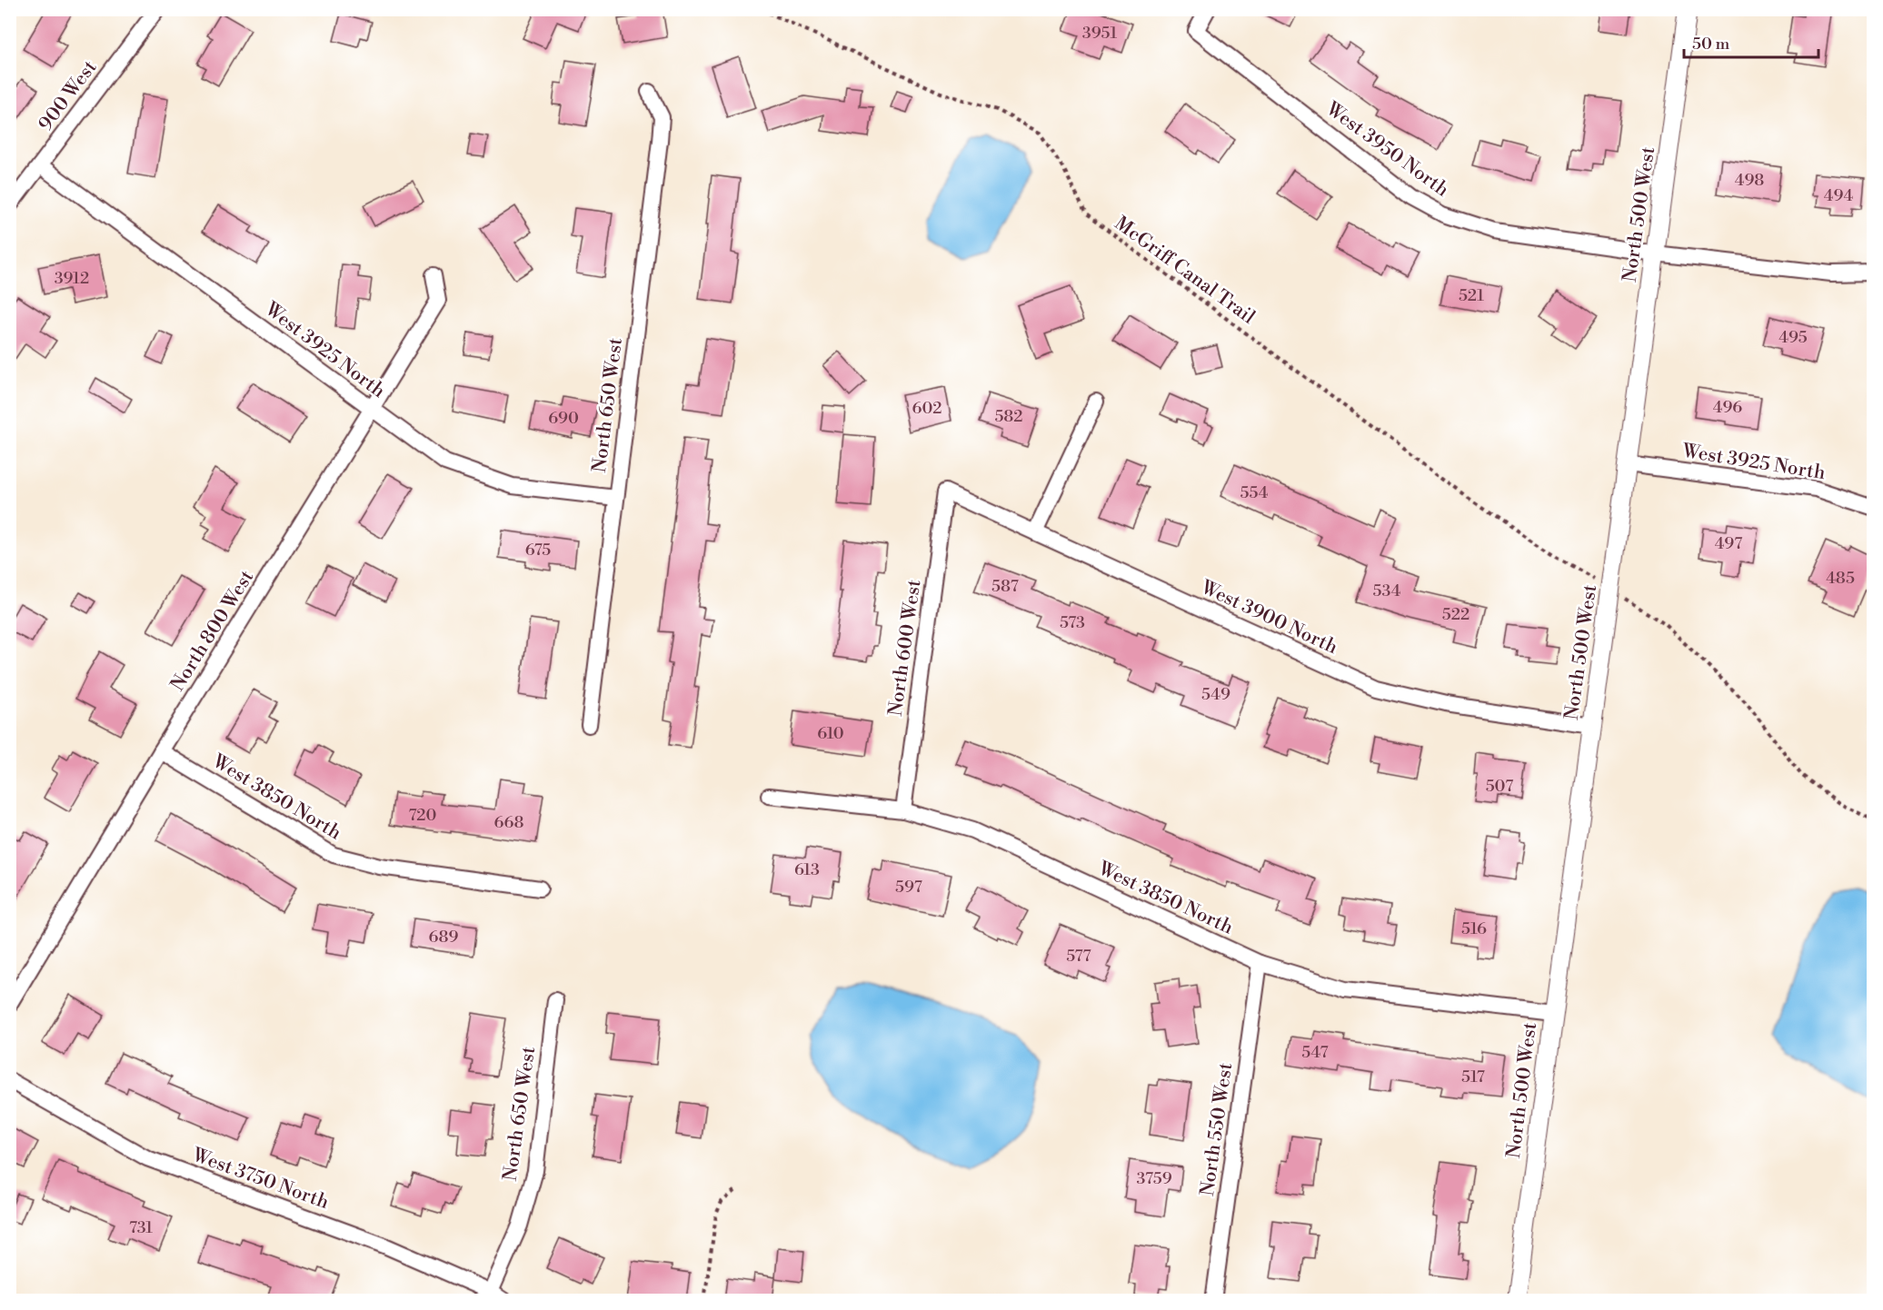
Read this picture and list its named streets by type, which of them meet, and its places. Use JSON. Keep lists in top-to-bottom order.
{
  "streets": {
    "street": [
      "900 West",
      "West 3950 North",
      "North 500 West",
      "West 3925 North",
      "North 650 West",
      "West 3900 North",
      "North 800 West",
      "North 600 West",
      "West 3850 North",
      "North 550 West",
      "West 3750 North"
    ],
    "path": ["McGriff Canal Trail"]
  },
  "crossings": [
    ["900 West", "West 3925 North"],
    ["West 3950 North", "North 500 West"],
    ["North 500 West", "West 3925 North"],
    ["North 500 West", "West 3900 North"],
    ["North 500 West", "West 3850 North"],
    ["West 3925 North", "North 650 West"],
    ["West 3925 North", "North 800 West"],
    ["North 650 West", "West 3750 North"],
    ["West 3900 North", "North 600 West"],
    ["North 800 West", "West 3850 North"],
    ["North 600 West", "West 3850 North"],
    ["West 3850 North", "North 550 West"]
  ],
  "house_numbers": [
    "3951",
    "498",
    "494",
    "3912",
    "521",
    "495",
    "496",
    "602",
    "582",
    "690",
    "554",
    "497",
    "675",
    "485",
    "587",
    "534",
    "522",
    "573",
    "549",
    "610",
    "507",
    "720",
    "668",
    "613",
    "597",
    "516",
    "689",
    "577",
    "547",
    "517",
    "3759",
    "731"
  ],
  "scale_bar": "50 m"
}
